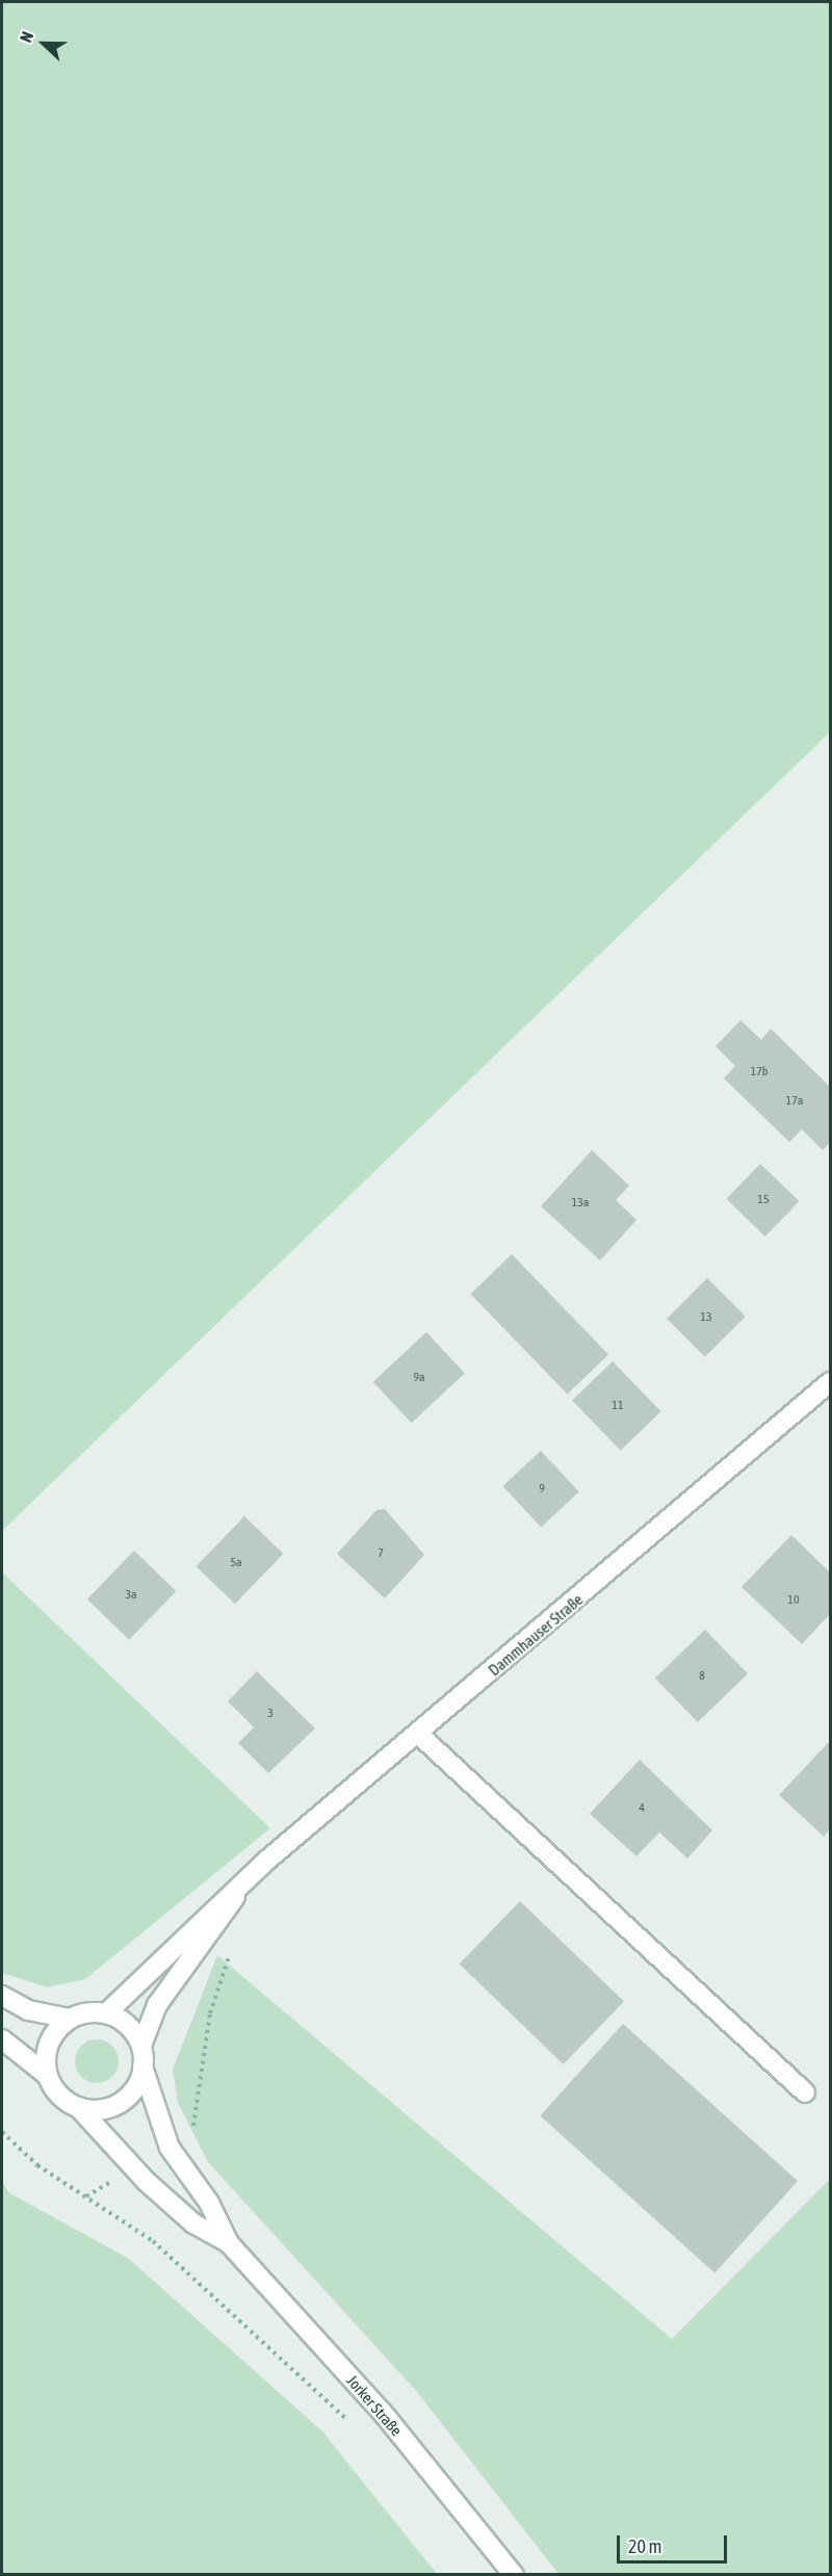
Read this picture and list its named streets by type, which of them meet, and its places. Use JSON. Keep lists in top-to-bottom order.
{
  "streets": {
    "street": ["Dammhauser Straße", "Jorker Straße"]
  },
  "crossings": [
    ["Dammhauser Straße", "Jorker Straße"]
  ],
  "house_numbers": [
    "17b",
    "17a",
    "15",
    "13a",
    "13",
    "9a",
    "11",
    "9",
    "7",
    "5a",
    "3a",
    "10",
    "8",
    "3",
    "4"
  ],
  "scale_bar": "20 m",
  "north": "left"
}
